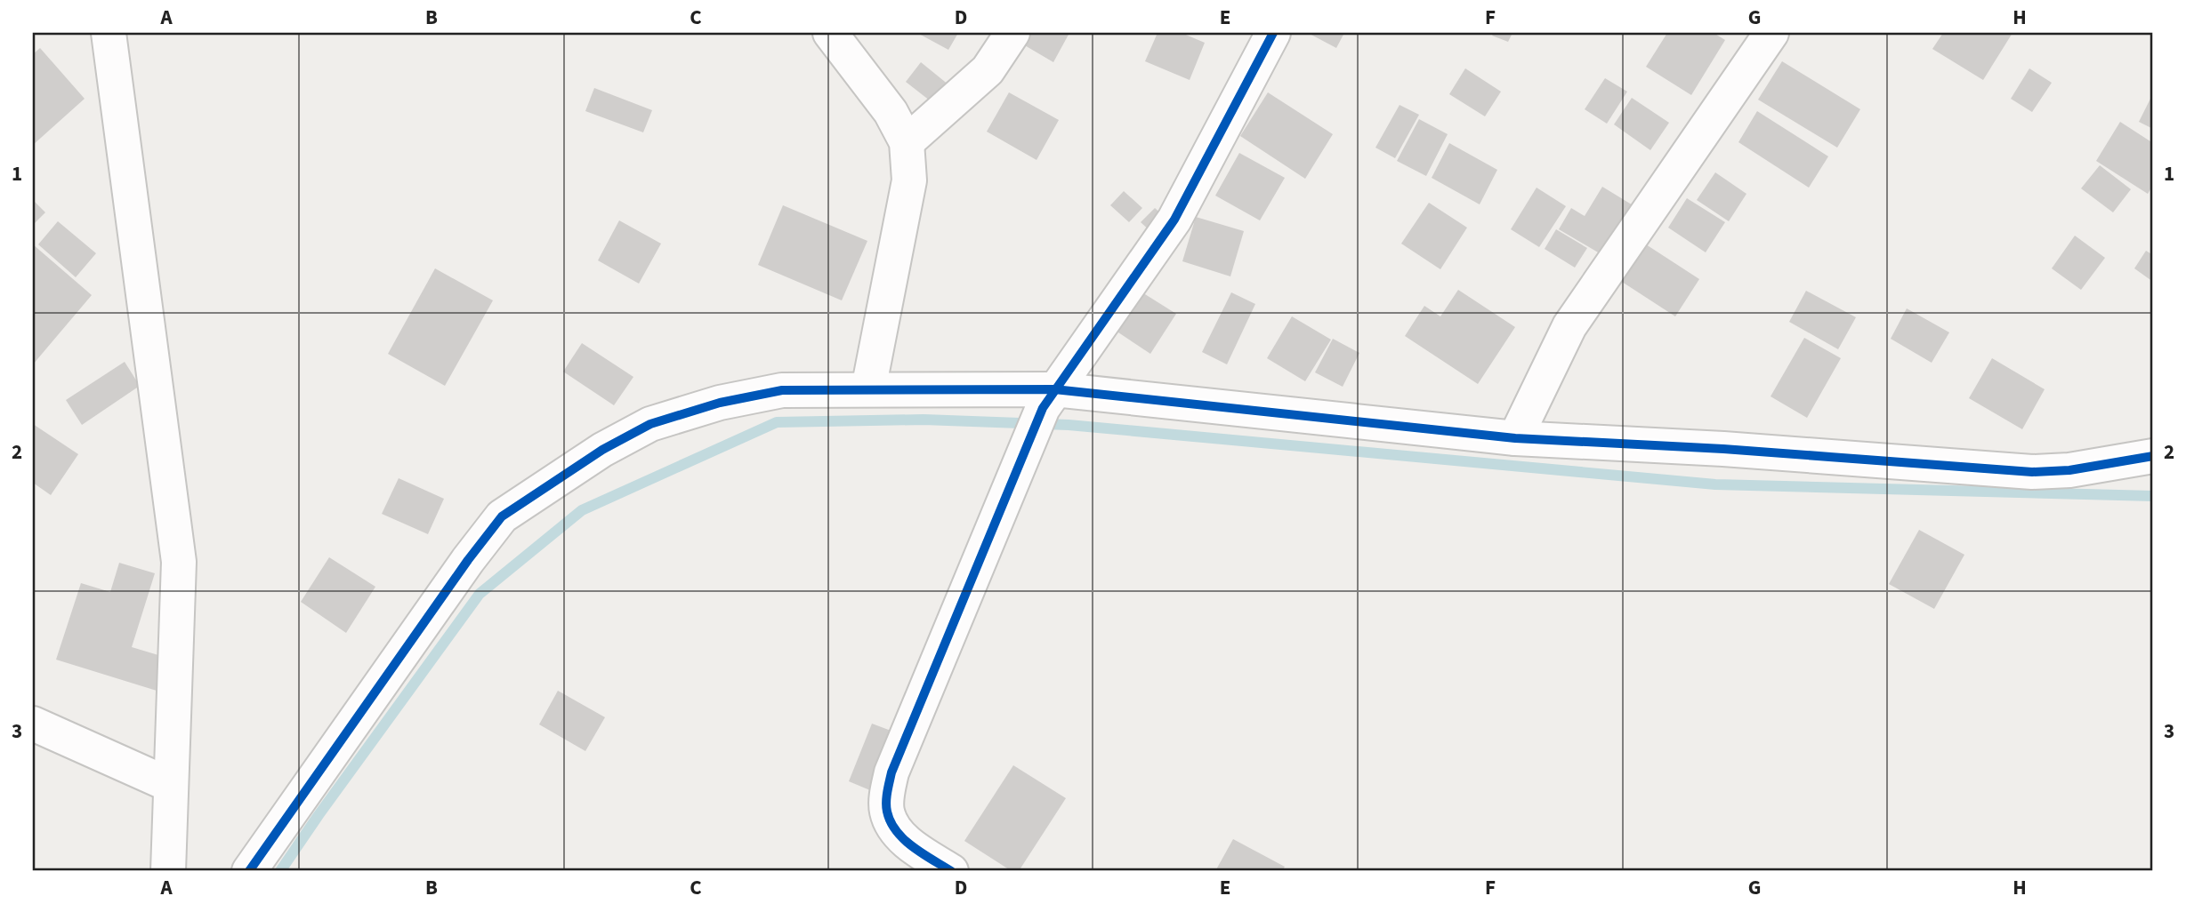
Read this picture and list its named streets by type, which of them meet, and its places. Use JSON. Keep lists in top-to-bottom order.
{
  "grid": {
    "columns": [
      "A",
      "B",
      "C",
      "D",
      "E",
      "F",
      "G",
      "H"
    ],
    "rows": ["1", "2", "3"]
  }
}
